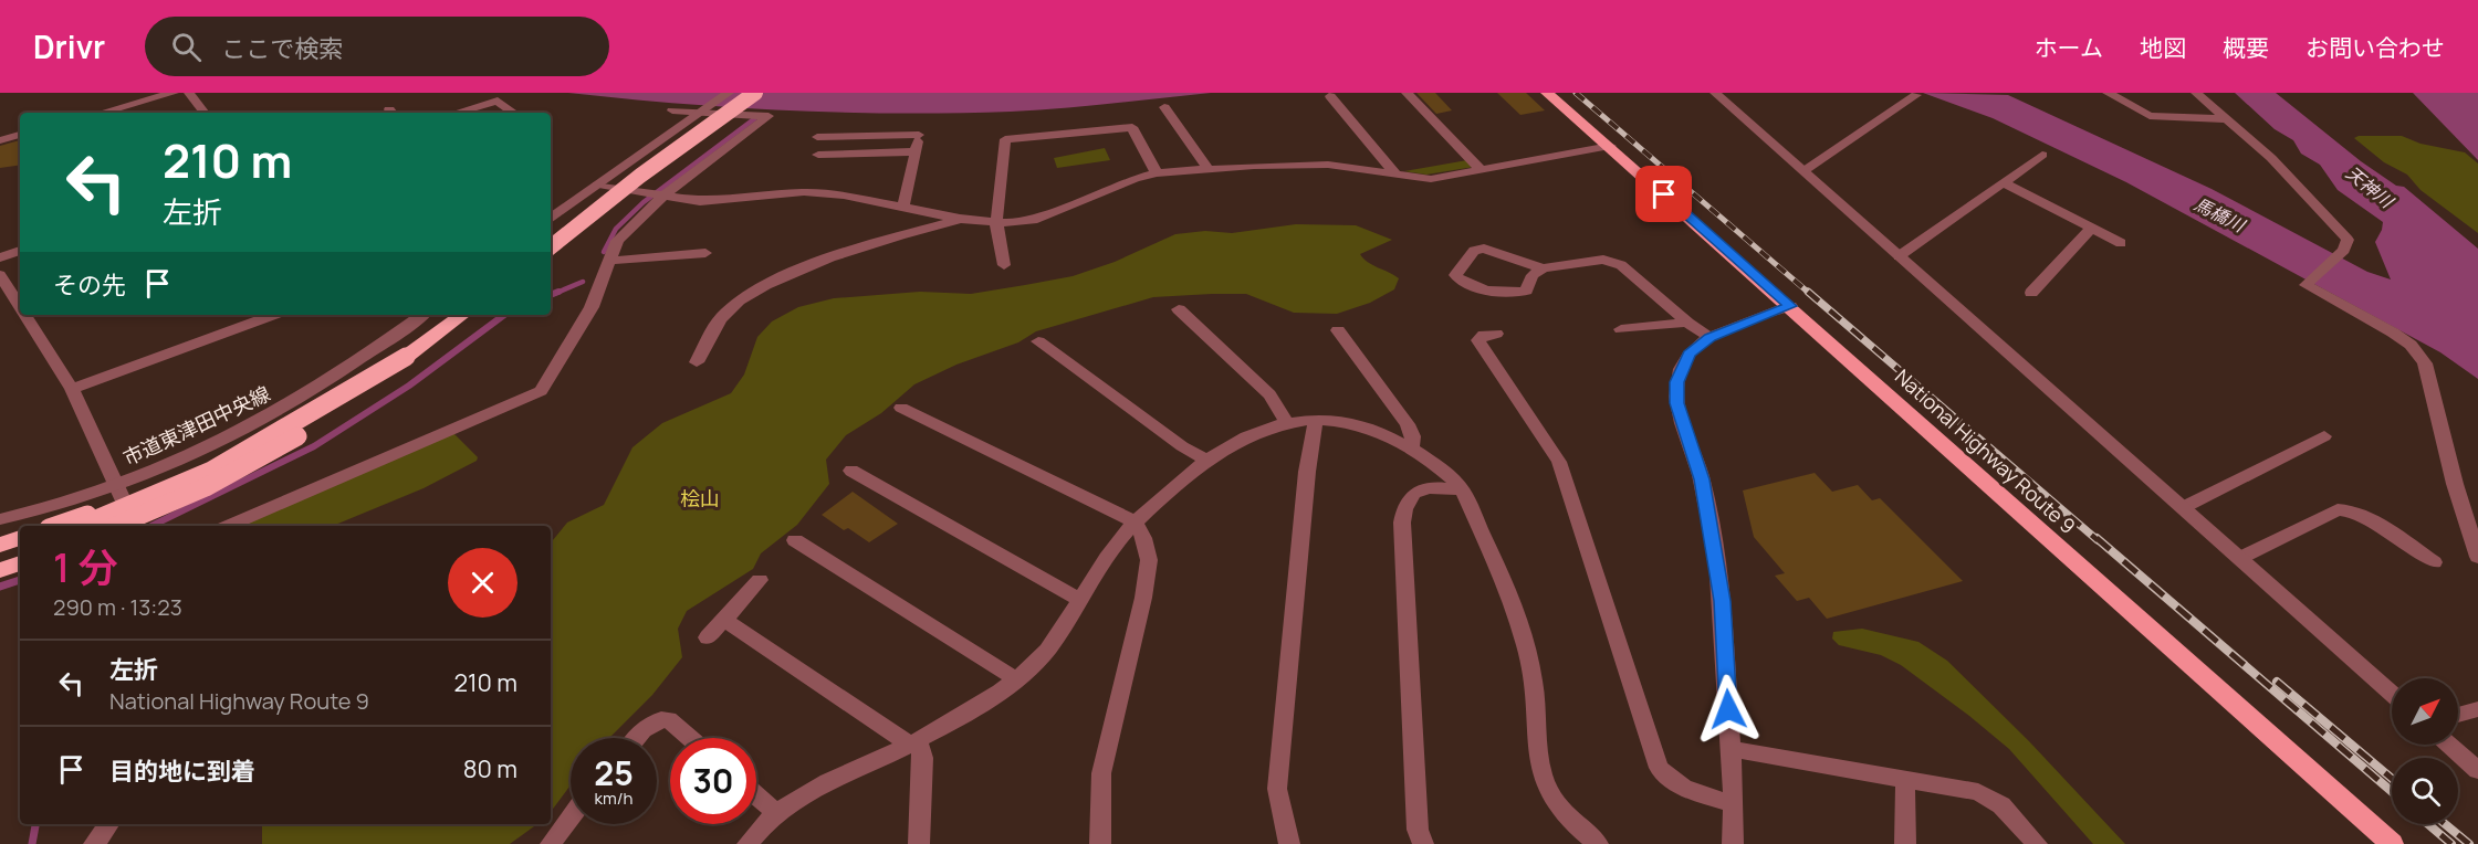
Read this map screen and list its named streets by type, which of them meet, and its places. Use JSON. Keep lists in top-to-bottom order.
{
  "streets": {
    "highway": ["National Highway Route 9"],
    "street": ["市道東津田中央線"]
  },
  "water": ["天神川", "馬橋川"],
  "parks": ["桧山"],
  "north": "top right",
  "page": {
    "header": "Drivr",
    "search": "ここで検索",
    "nav": [
      "ホーム",
      "地図",
      "概要",
      "お問い合わせ"
    ],
    "turn": ["210 m", "左折"],
    "then": "その先",
    "heading": ["1 分", "290 m · 13:23"],
    "list": [
      {
        "name": "左折",
        "note": "National Highway Route 9",
        "value": "210 m"
      },
      {
        "name": "目的地に到着",
        "value": "80 m"
      }
    ],
    "speed": "25 km/h",
    "limit": "30"
  }
}
